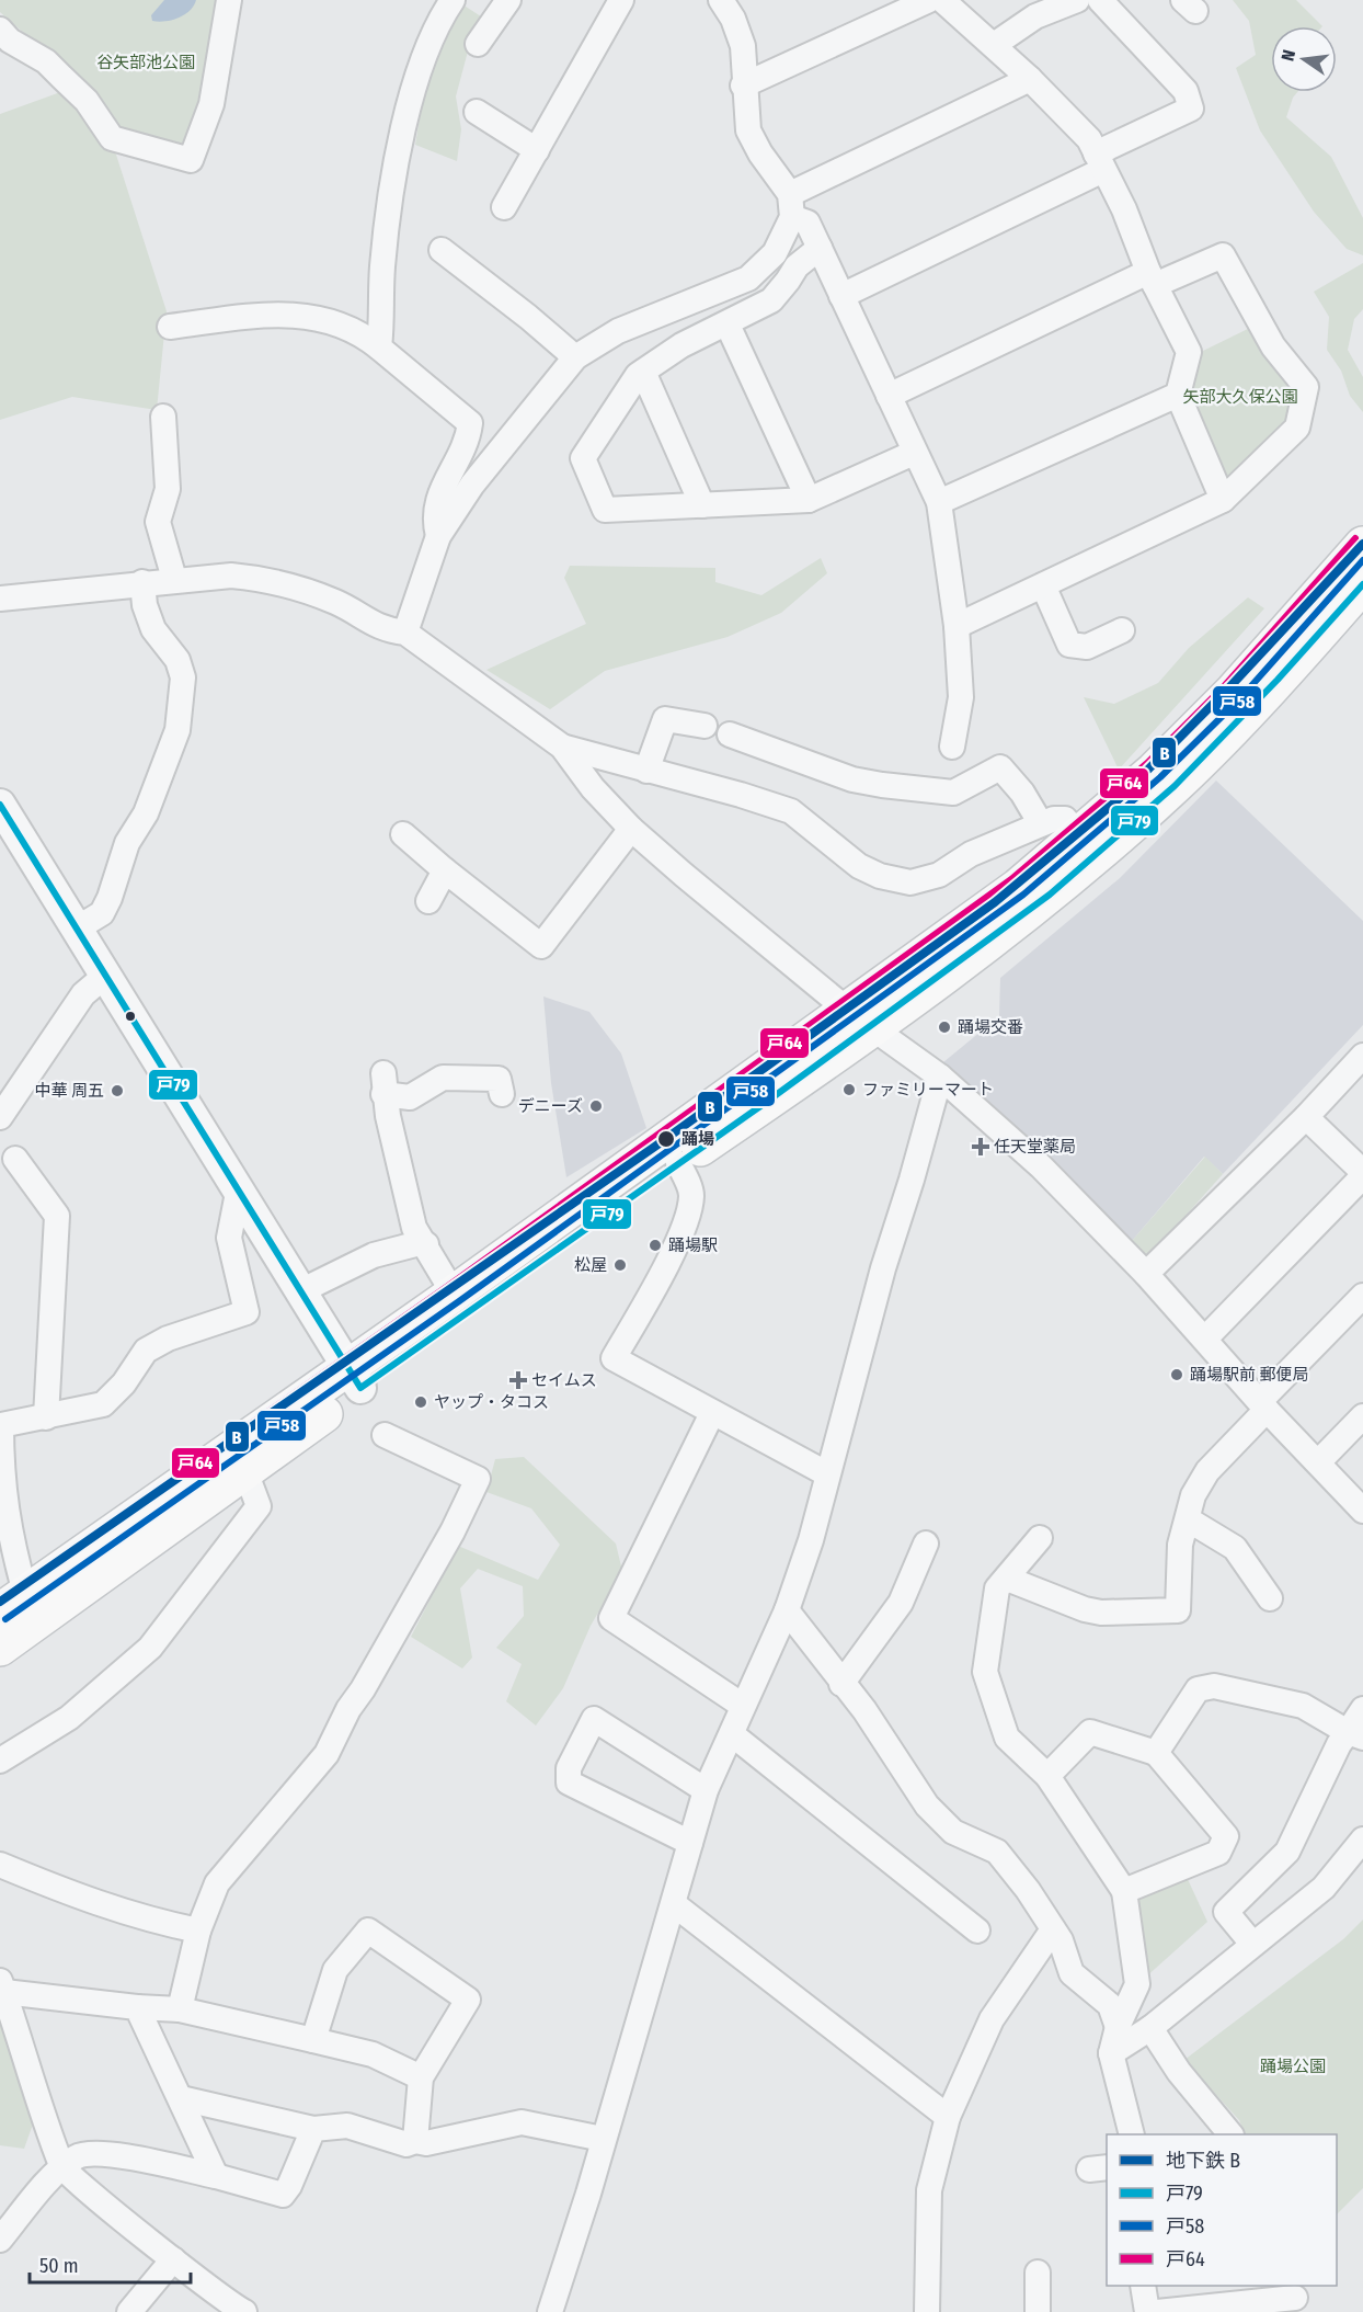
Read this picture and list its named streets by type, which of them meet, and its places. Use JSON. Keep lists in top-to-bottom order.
{
  "parks": ["谷矢部池公園", "矢部大久保公園", "踊場公園"],
  "places": {
    "other": [
      "踊場交番",
      "ファミリーマート",
      "中華 周五",
      "デニーズ",
      "踊場",
      "踊場駅",
      "松屋",
      "踊場駅前 郵便局",
      "ヤップ・タコス"
    ],
    "health": ["任天堂薬局", "セイムス"]
  },
  "lines": [
    "transit line 戸64",
    "metro line B",
    "transit line 戸58",
    "transit line 戸79"
  ],
  "legend": [
    "地下鉄 B",
    "戸79",
    "戸58",
    "戸64"
  ],
  "scale_bar": "50 m",
  "north": "left"
}
